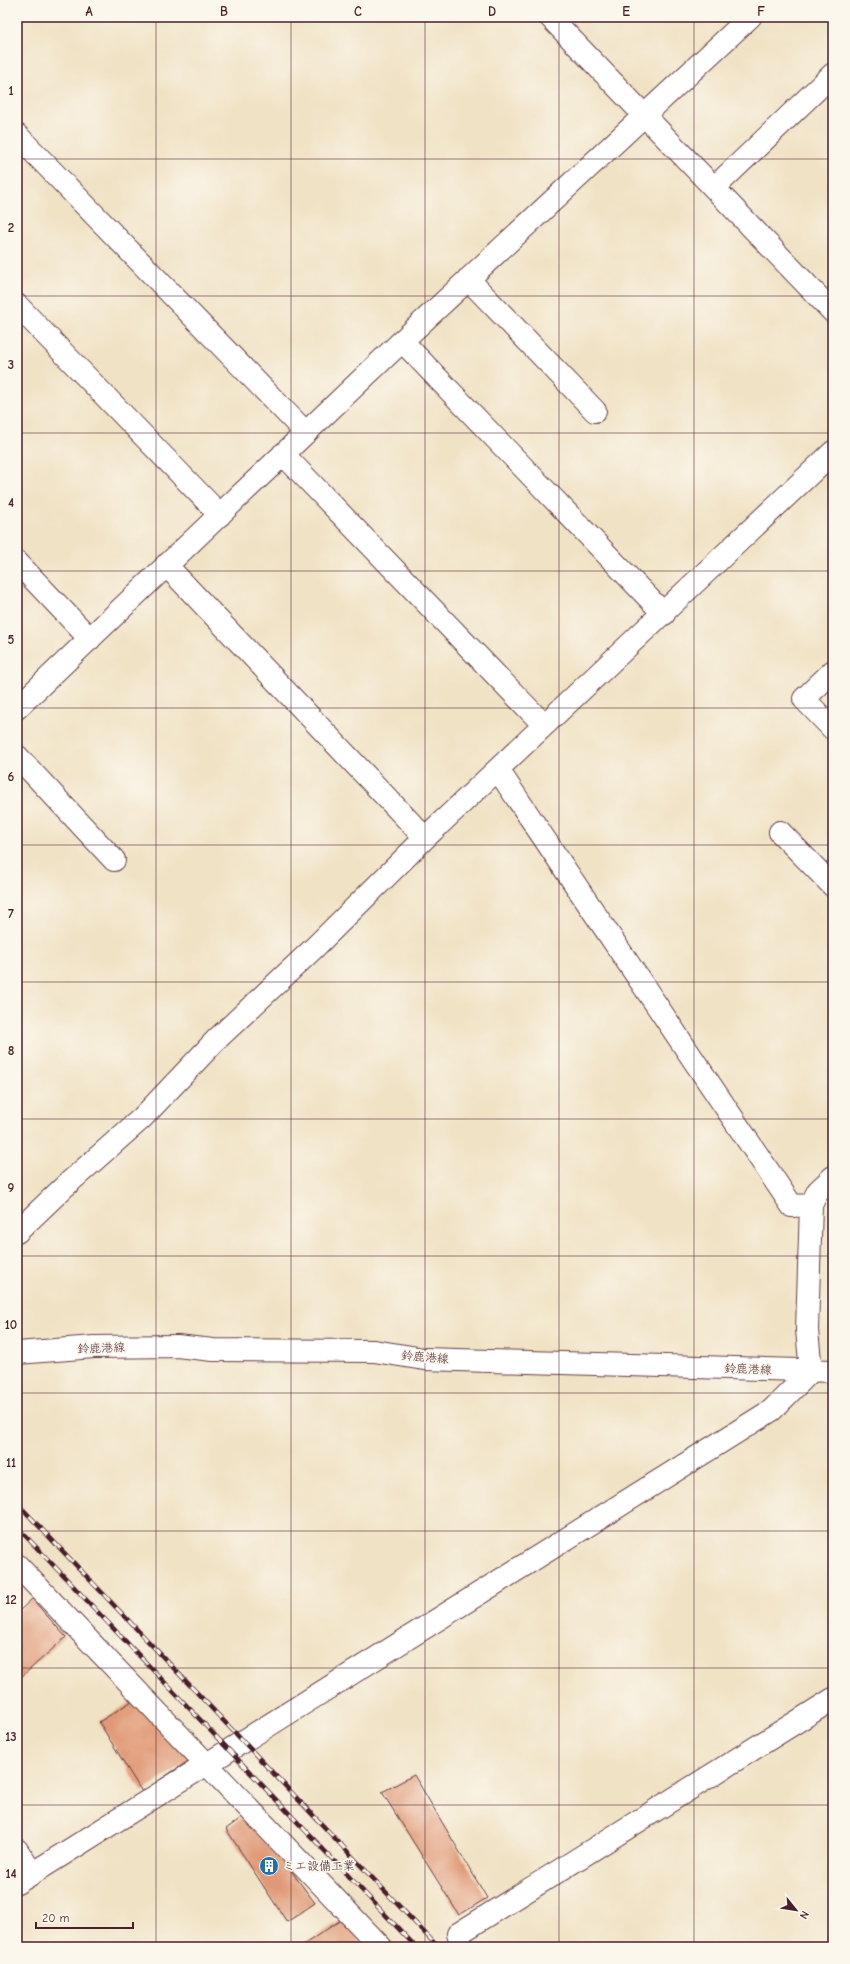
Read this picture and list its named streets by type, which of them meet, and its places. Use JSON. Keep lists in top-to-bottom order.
{
  "streets": {
    "street": ["鈴鹿港線"]
  },
  "places": {
    "building": ["ミエ設備工業"]
  },
  "scale_bar": "20 m",
  "north": "bottom right",
  "grid": {
    "columns": [
      "A",
      "B",
      "C",
      "D",
      "E",
      "F"
    ],
    "rows": [
      "1",
      "2",
      "3",
      "4",
      "5",
      "6",
      "7",
      "8",
      "9",
      "10",
      "11",
      "12",
      "13",
      "14"
    ]
  }
}
